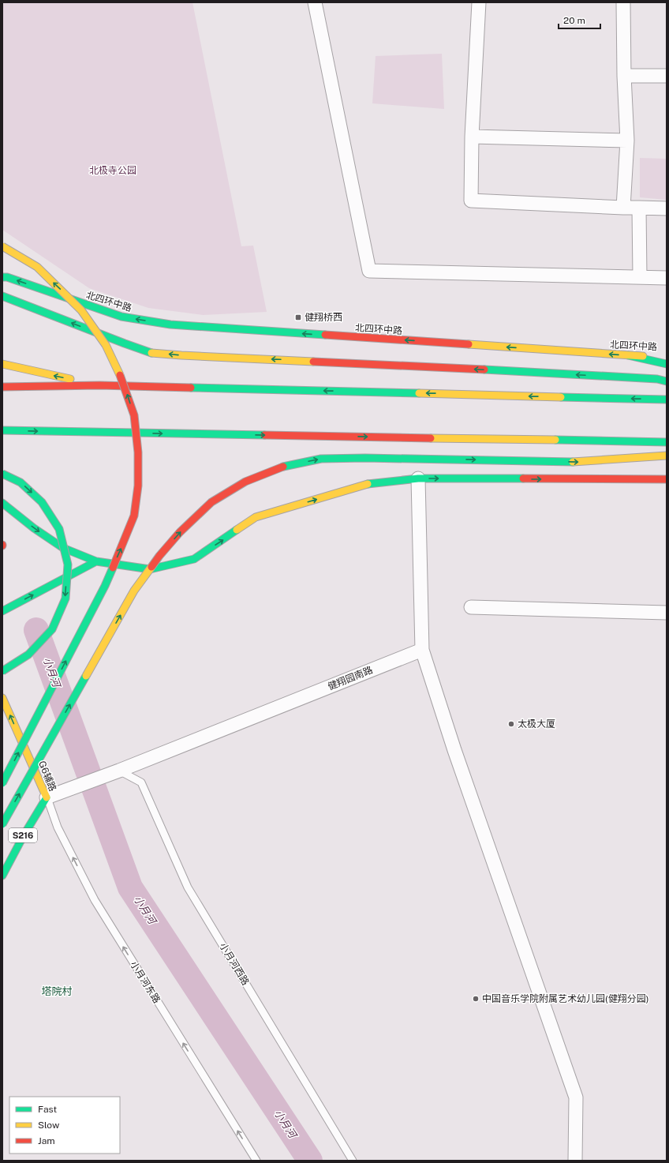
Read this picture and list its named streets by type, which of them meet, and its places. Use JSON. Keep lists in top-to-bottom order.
{
  "streets": {
    "main road": ["北四环中路", "G6辅路", "S216"],
    "street": ["健翔园南路"],
    "lane": ["小月河西路", "小月河东路"]
  },
  "crossings": [
    ["健翔园南路", "G6辅路"],
    ["健翔园南路", "小月河西路"],
    ["健翔园南路", "小月河东路"],
    ["G6辅路", "小月河东路"]
  ],
  "one_way": ["G6辅路", "小月河东路"],
  "districts": ["塔院村"],
  "water": ["小月河"],
  "parks": ["北极寺公园"],
  "places": {
    "transit": ["健翔桥西"],
    "other": ["太极大厦", "中国音乐学院附属艺术幼儿园(健翔分园)"]
  },
  "legend": ["Fast", "Slow", "Jam"],
  "scale_bar": "20 m"
}
